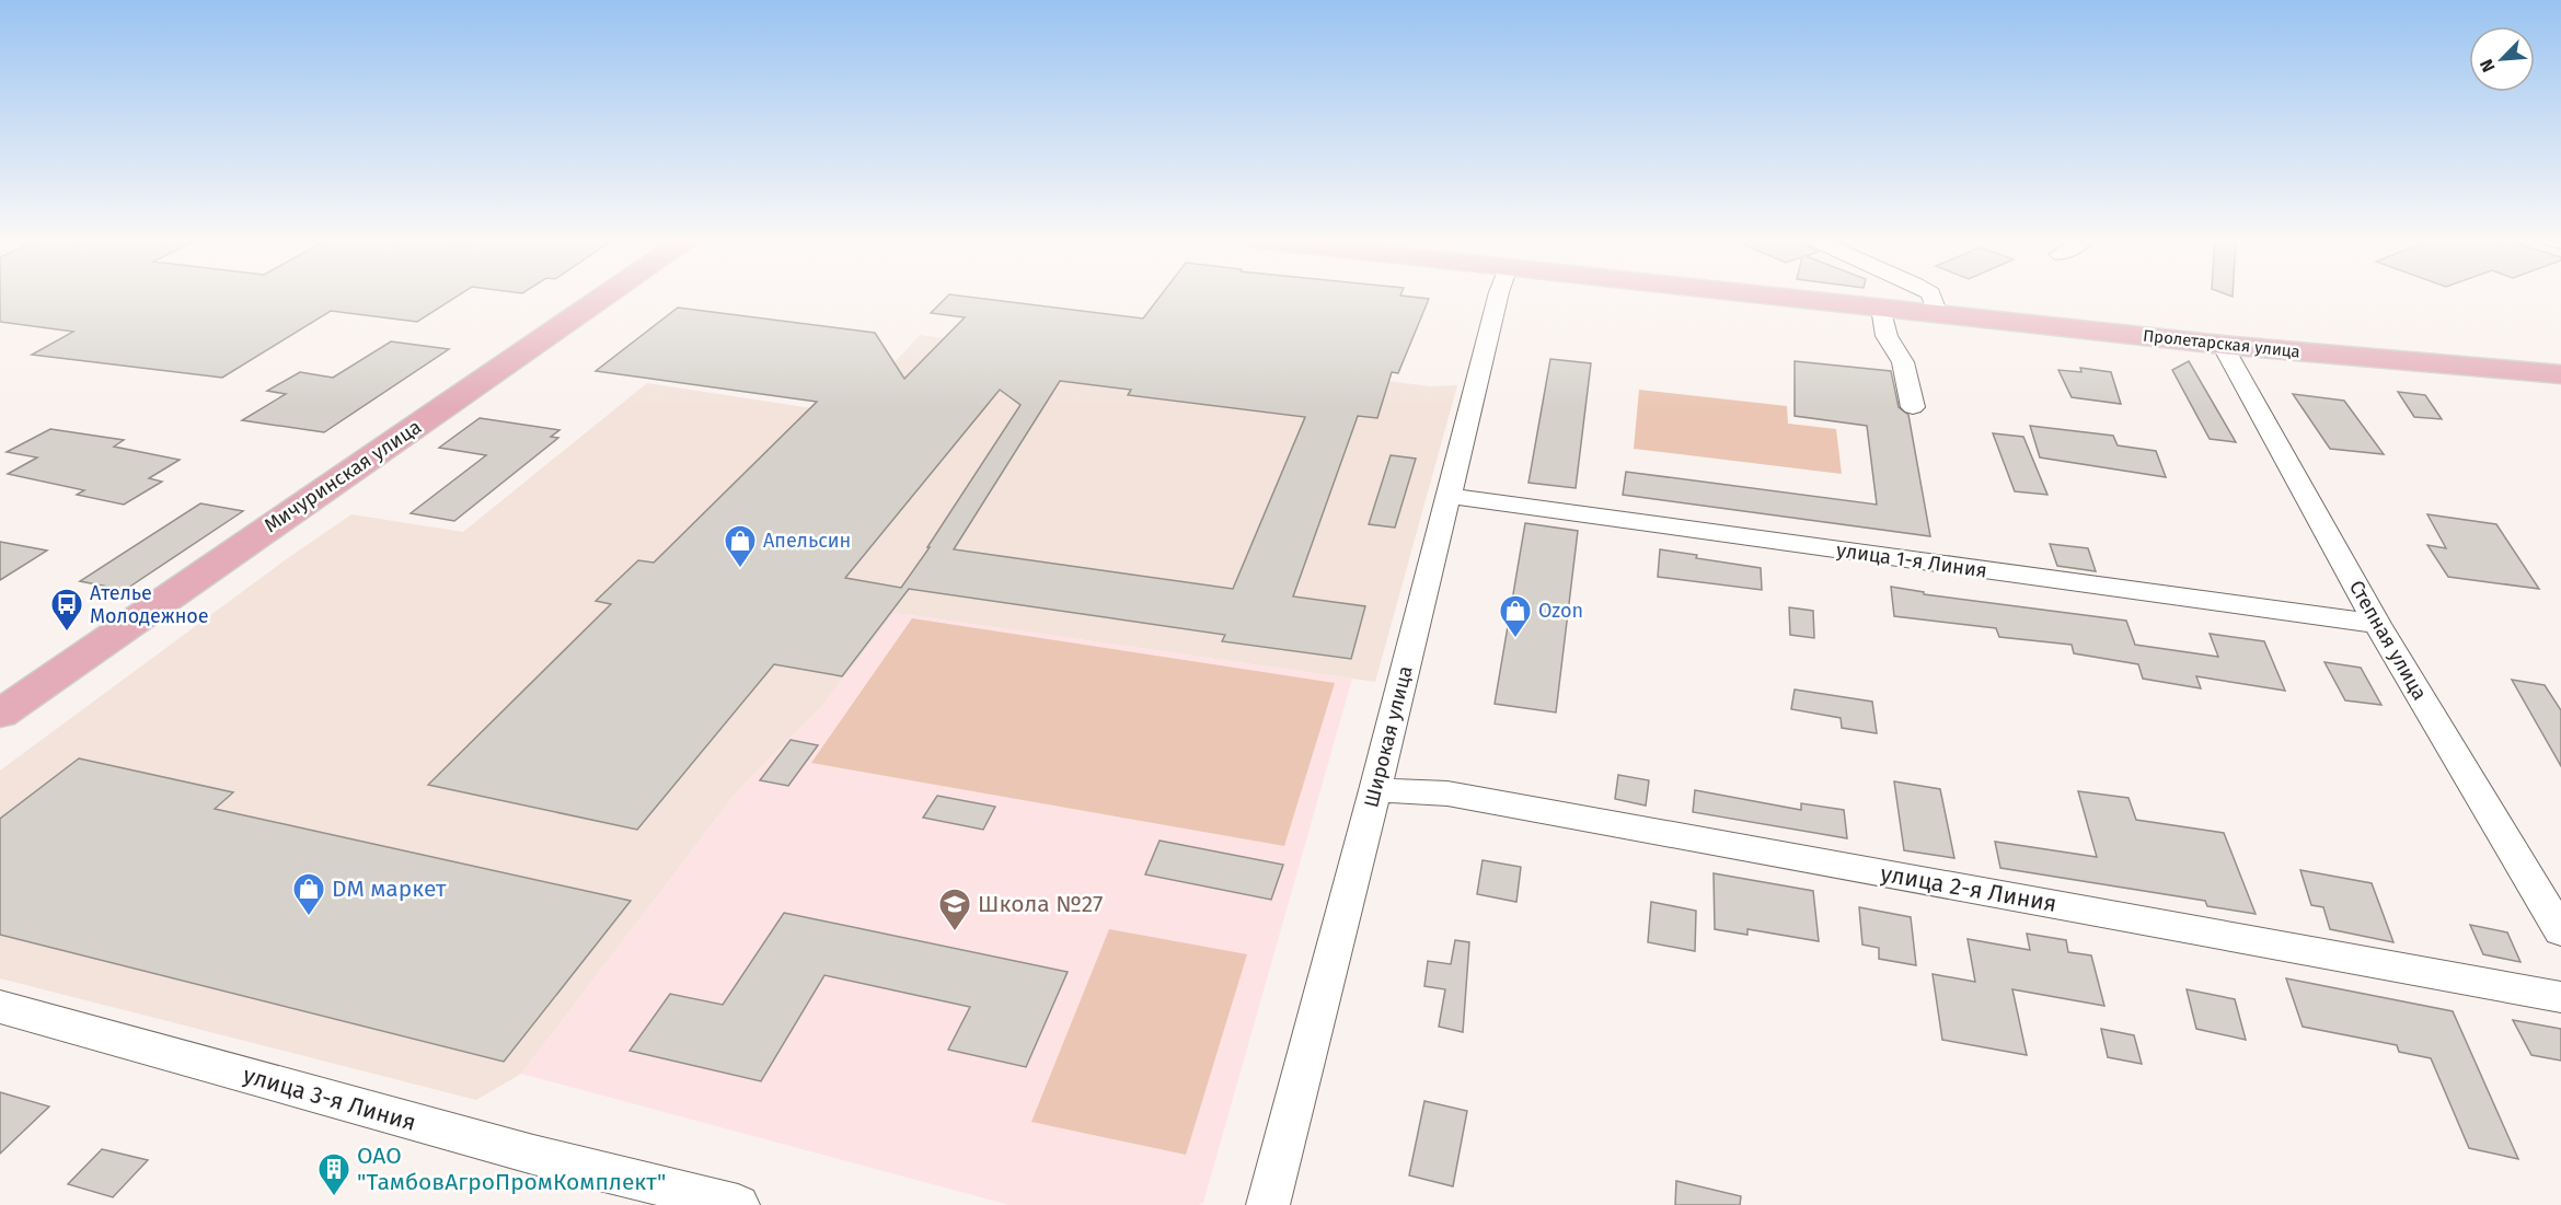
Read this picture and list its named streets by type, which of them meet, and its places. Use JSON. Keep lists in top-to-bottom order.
{
  "streets": {
    "main road": ["Пролетарская улица", "Мичуринская улица"],
    "street": [
      "улица 1-я Линия",
      "Степная улица",
      "Широкая улица",
      "улица 2-я Линия",
      "улица 3-я Линия"
    ]
  },
  "crossings": [
    ["Пролетарская улица", "Степная улица"],
    ["улица 1-я Линия", "Степная улица"],
    ["улица 1-я Линия", "Широкая улица"],
    ["Широкая улица", "улица 2-я Линия"]
  ],
  "places": {
    "shop": ["Апельсин", "Ozon", "DM маркет"],
    "bus stop": ["Ателье Молодежное"],
    "school or university": ["Школа №27"],
    "building": ["ОАО \"ТамбовАгроПромКомплект\""]
  },
  "north": "bottom left"
}
